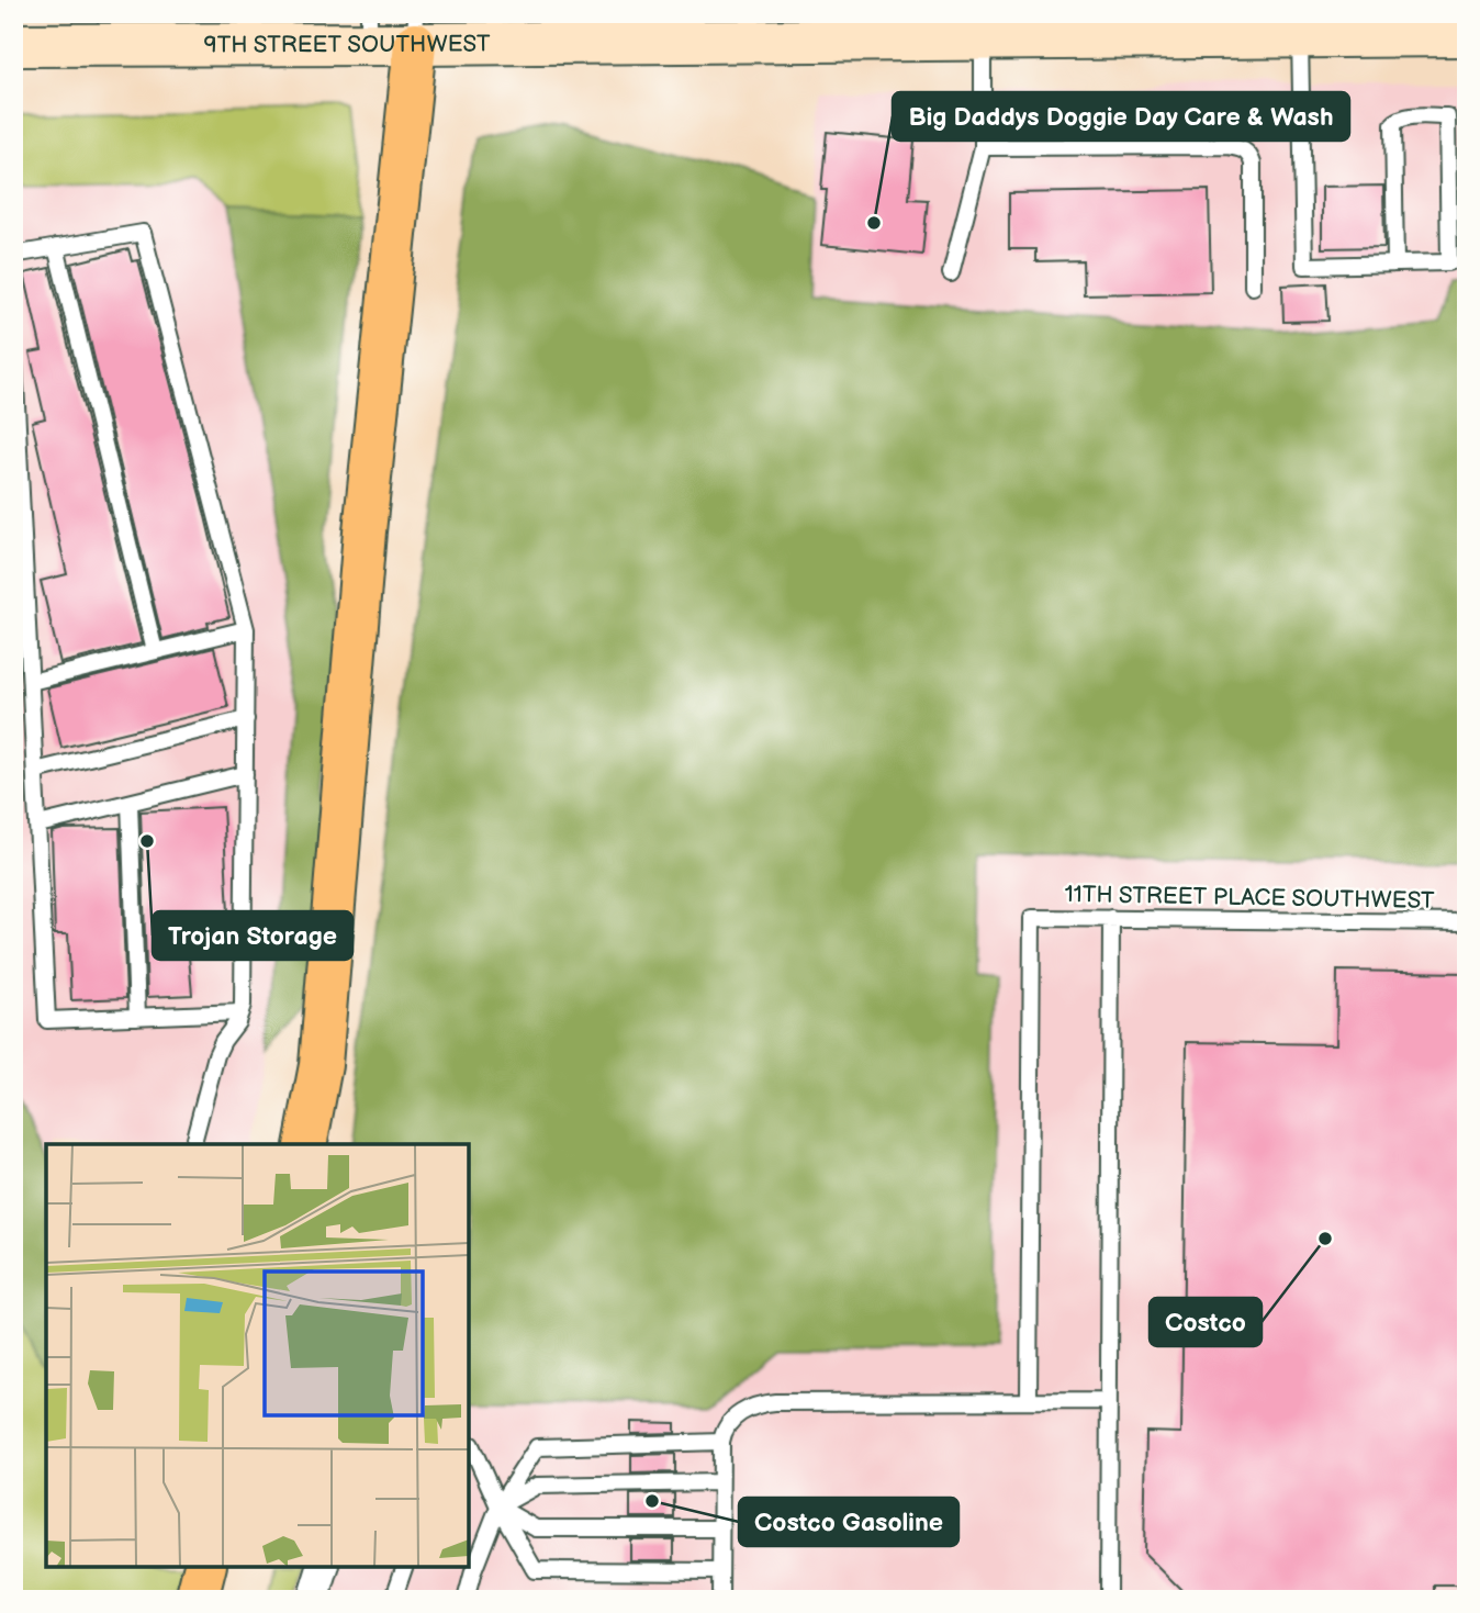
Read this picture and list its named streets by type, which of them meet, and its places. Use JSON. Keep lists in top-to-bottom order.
{
  "streets": {
    "main road": ["9TH STREET SOUTHWEST"],
    "lane": ["11TH STREET PLACE SOUTHWEST"]
  },
  "places": [
    "Big Daddys Doggie Day Care & Wash",
    "Trojan Storage",
    "Costco",
    "Costco Gasoline"
  ]
}
